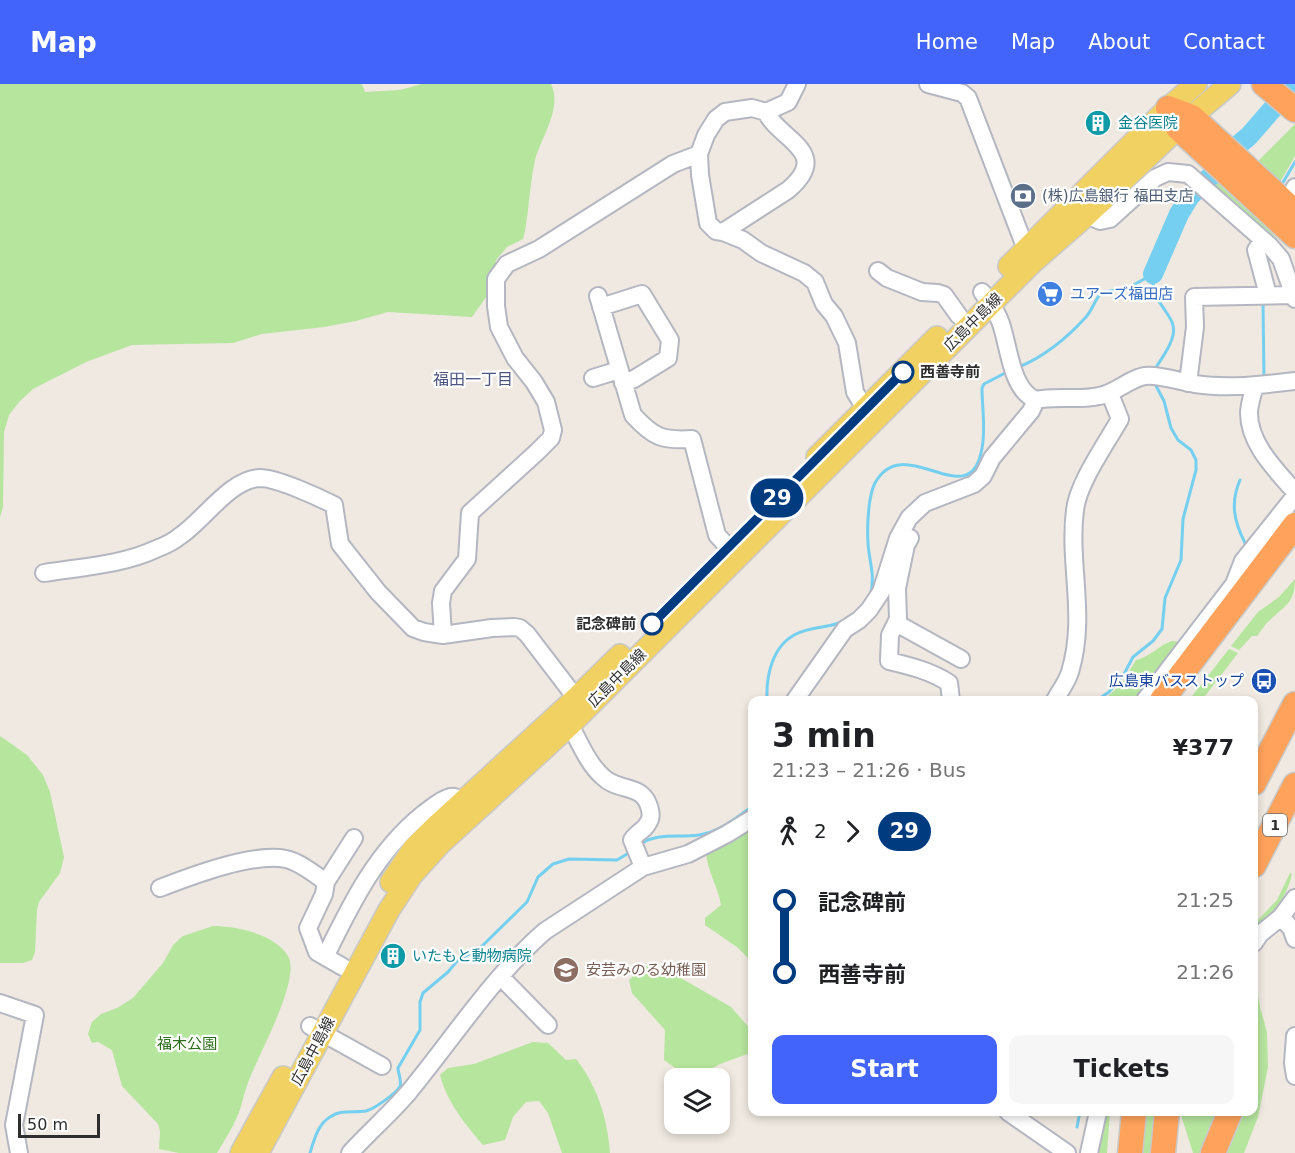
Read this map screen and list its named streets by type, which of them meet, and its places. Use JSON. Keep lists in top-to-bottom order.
{
  "streets": {
    "highway": ["1"],
    "main road": ["広島中島線"]
  },
  "districts": ["福田一丁目"],
  "parks": ["福木公園"],
  "places": {
    "building": ["金谷医院", "いたもと動物病院"],
    "bank": ["(株)広島銀行 福田支店"],
    "supermarket": ["ユアーズ福田店"],
    "other": ["西善寺前", "記念碑前"],
    "bus stop": ["広島東バスストップ"],
    "school or university": ["安芸みのる幼稚園"]
  },
  "lines": ["bus line 29"],
  "scale_bar": "50 m",
  "page": {
    "header": "Map",
    "nav": [
      "Home",
      "Map",
      "About",
      "Contact"
    ],
    "on_map": "29",
    "heading": ["3 min", "21:23 – 21:26 · Bus", "¥377"],
    "legs": ["2", "29"],
    "list": [
      {
        "name": "記念碑前",
        "value": "21:25"
      },
      {
        "name": "西善寺前",
        "value": "21:26"
      }
    ],
    "buttons": ["Start", "Tickets"],
    "scale": "50 m"
  }
}
